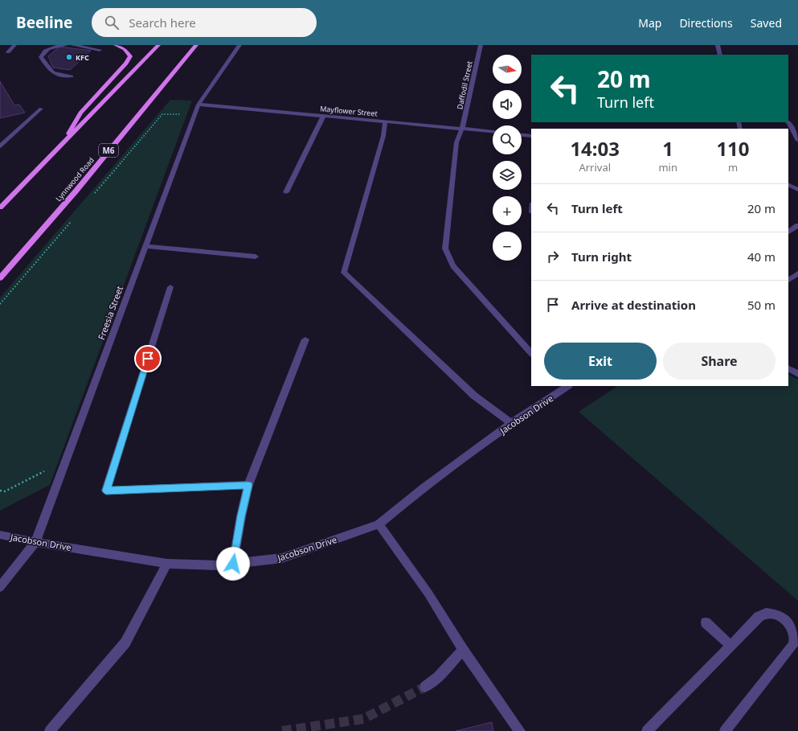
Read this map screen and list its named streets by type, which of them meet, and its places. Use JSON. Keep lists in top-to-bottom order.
{
  "streets": {
    "main road": ["M6", "Lynnwood Road"],
    "street": [
      "Daffodil Street",
      "Mayflower Street",
      "Freesia Street",
      "Jacobson Drive"
    ]
  },
  "crossings": [
    ["Daffodil Street", "Mayflower Street"],
    ["Mayflower Street", "Freesia Street"],
    ["Freesia Street", "Jacobson Drive"]
  ],
  "places": ["KFC"],
  "north": "right",
  "page": {
    "header": "Beeline",
    "search": "Search here",
    "nav": ["Map", "Directions", "Saved"],
    "map_buttons": ["+", "−"],
    "turn": ["20 m", "Turn left"],
    "eta": [
      "14:03",
      "Arrival",
      "1",
      "min",
      "110",
      "m"
    ],
    "list": [
      {
        "name": "Turn left",
        "value": "20 m"
      },
      {
        "name": "Turn right",
        "value": "40 m"
      },
      {
        "name": "Arrive at destination",
        "value": "50 m"
      }
    ],
    "buttons": ["Exit", "Share"]
  }
}
